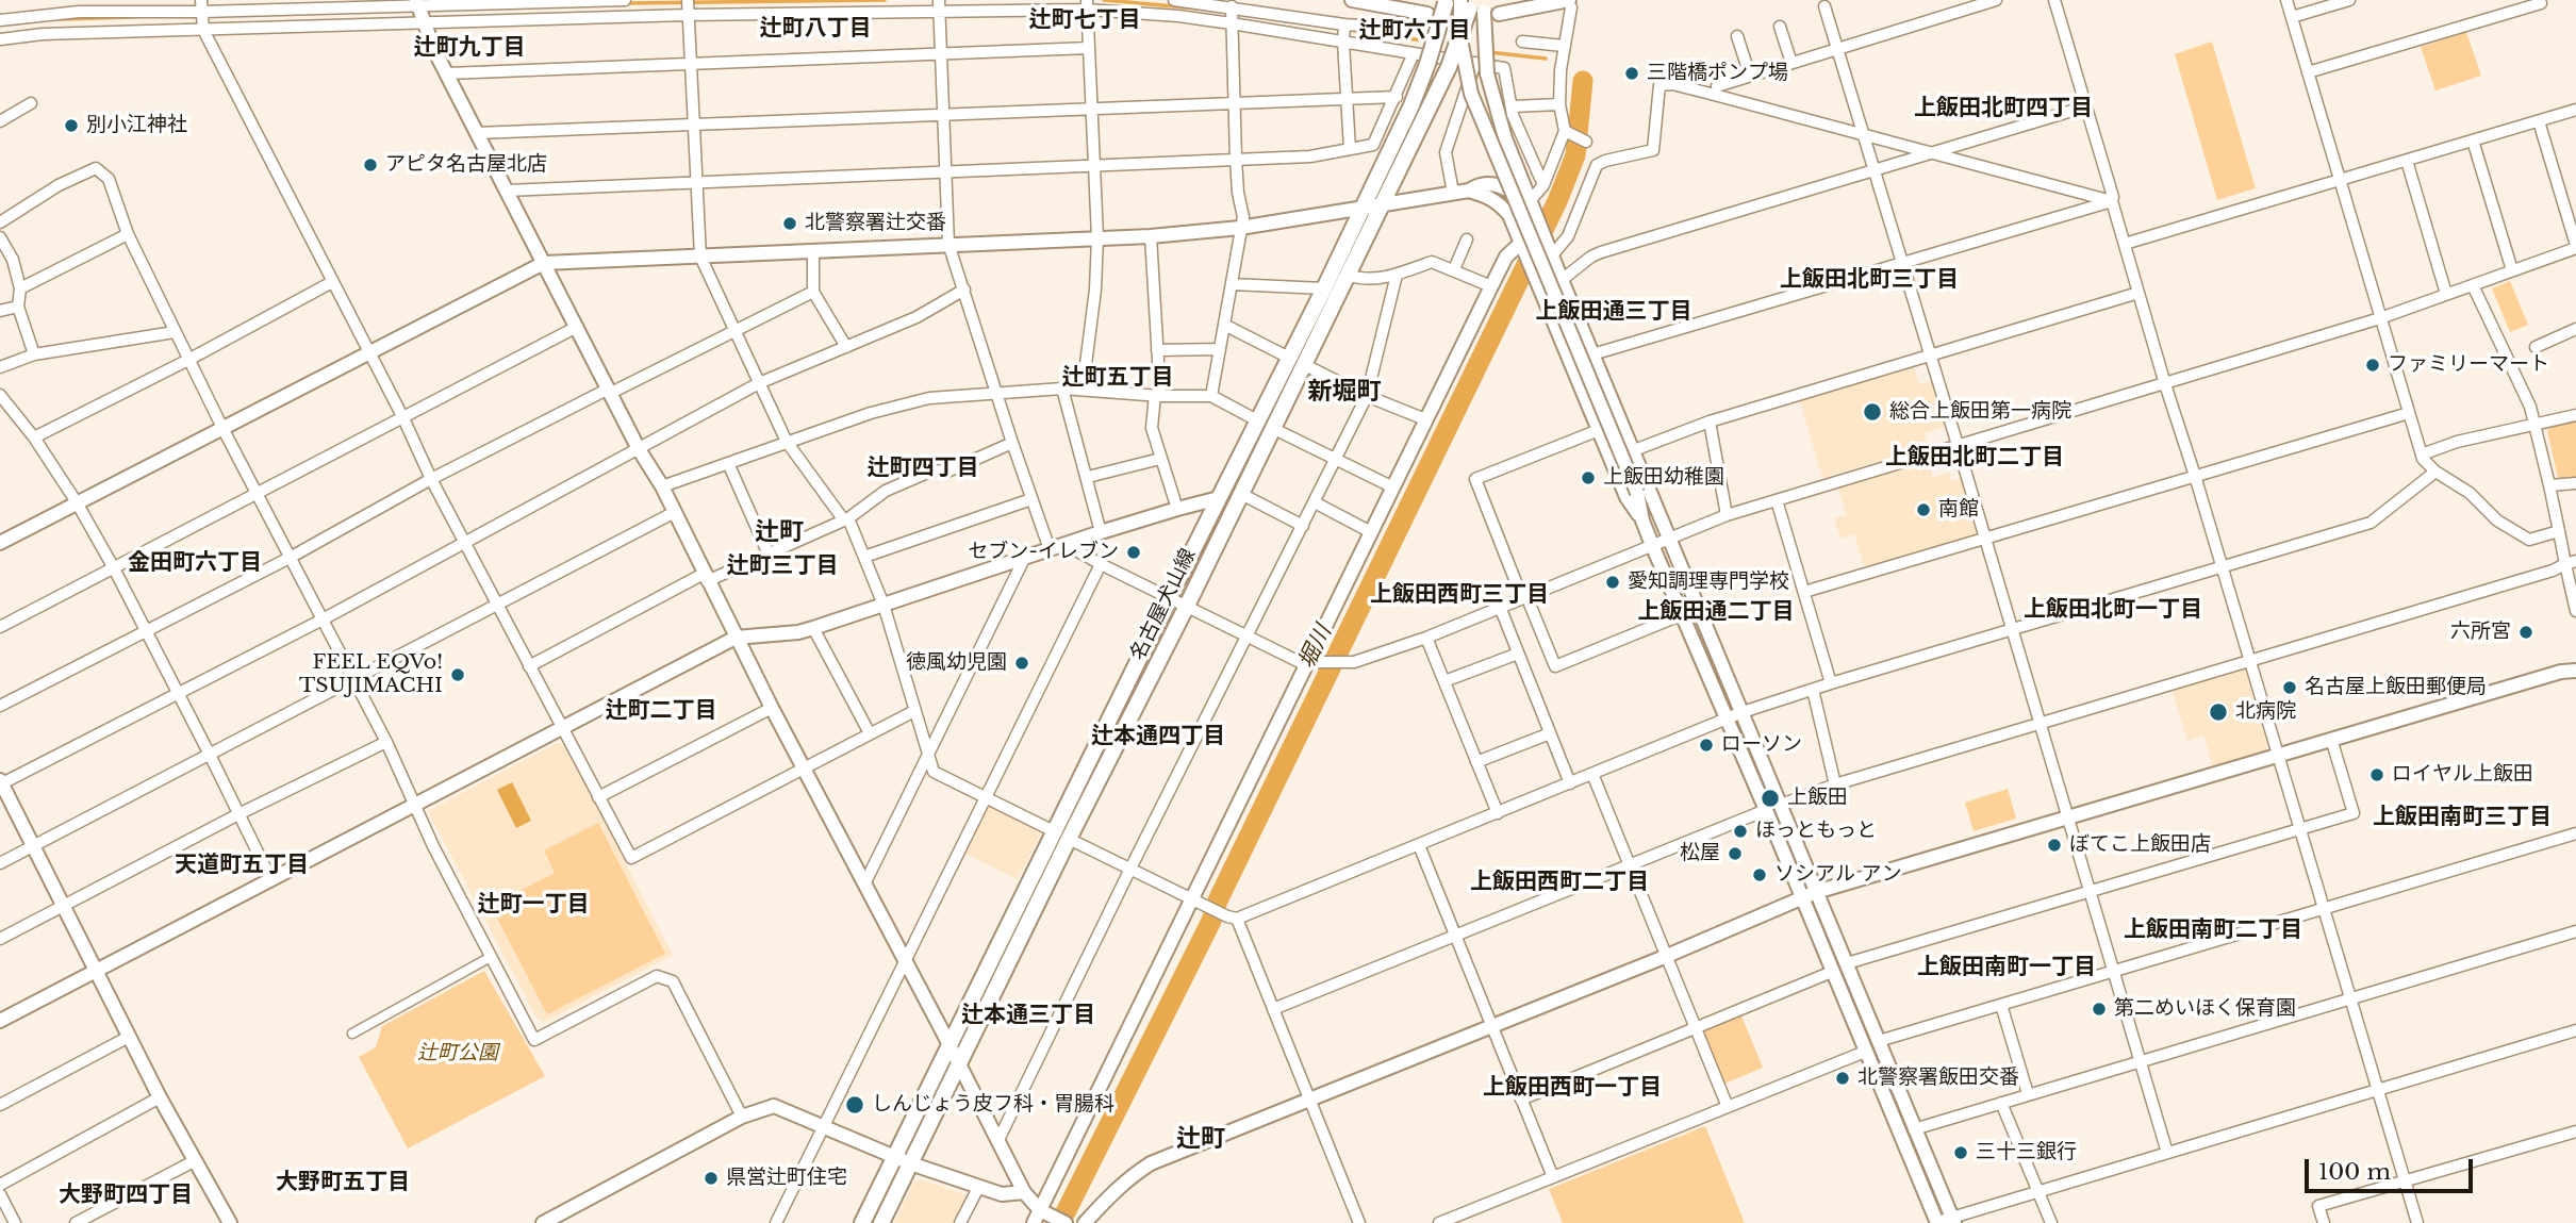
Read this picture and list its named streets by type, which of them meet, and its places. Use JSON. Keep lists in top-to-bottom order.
{
  "streets": {
    "main road": ["名古屋犬山線"]
  },
  "districts": [
    "辻町七丁目",
    "辻町八丁目",
    "辻町六丁目",
    "辻町九丁目",
    "上飯田北町四丁目",
    "上飯田北町三丁目",
    "上飯田通三丁目",
    "辻町五丁目",
    "新堀町",
    "上飯田北町二丁目",
    "辻町四丁目",
    "辻町",
    "金田町六丁目",
    "辻町三丁目",
    "上飯田西町三丁目",
    "上飯田北町一丁目",
    "上飯田通二丁目",
    "辻町二丁目",
    "辻本通四丁目",
    "上飯田南町三丁目",
    "天道町五丁目",
    "上飯田西町二丁目",
    "辻町一丁目",
    "上飯田南町二丁目",
    "上飯田南町一丁目",
    "辻本通三丁目",
    "上飯田西町一丁目",
    "辻町",
    "大野町五丁目",
    "大野町四丁目"
  ],
  "water": ["堀川"],
  "parks": ["辻町公園"],
  "places": [
    "三階橋ポンプ場",
    "別小江神社",
    "アピタ名古屋北店",
    "北警察署辻交番",
    "ファミリーマート",
    "総合上飯田第一病院",
    "上飯田幼稚園",
    "南館",
    "セブン-イレブン",
    "愛知調理専門学校",
    "六所宮",
    "徳風幼児園",
    "FEEL EQVo! TSUJIMACHI",
    "名古屋上飯田郵便局",
    "北病院",
    "ローソン",
    "ロイヤル上飯田",
    "上飯田",
    "ほっともっと",
    "ぼてこ上飯田店",
    "松屋",
    "ソシアル アン",
    "第二めいほく保育園",
    "北警察署飯田交番",
    "しんじょう皮フ科・胃腸科",
    "三十三銀行",
    "県営辻町住宅"
  ],
  "scale_bar": "100 m"
}
